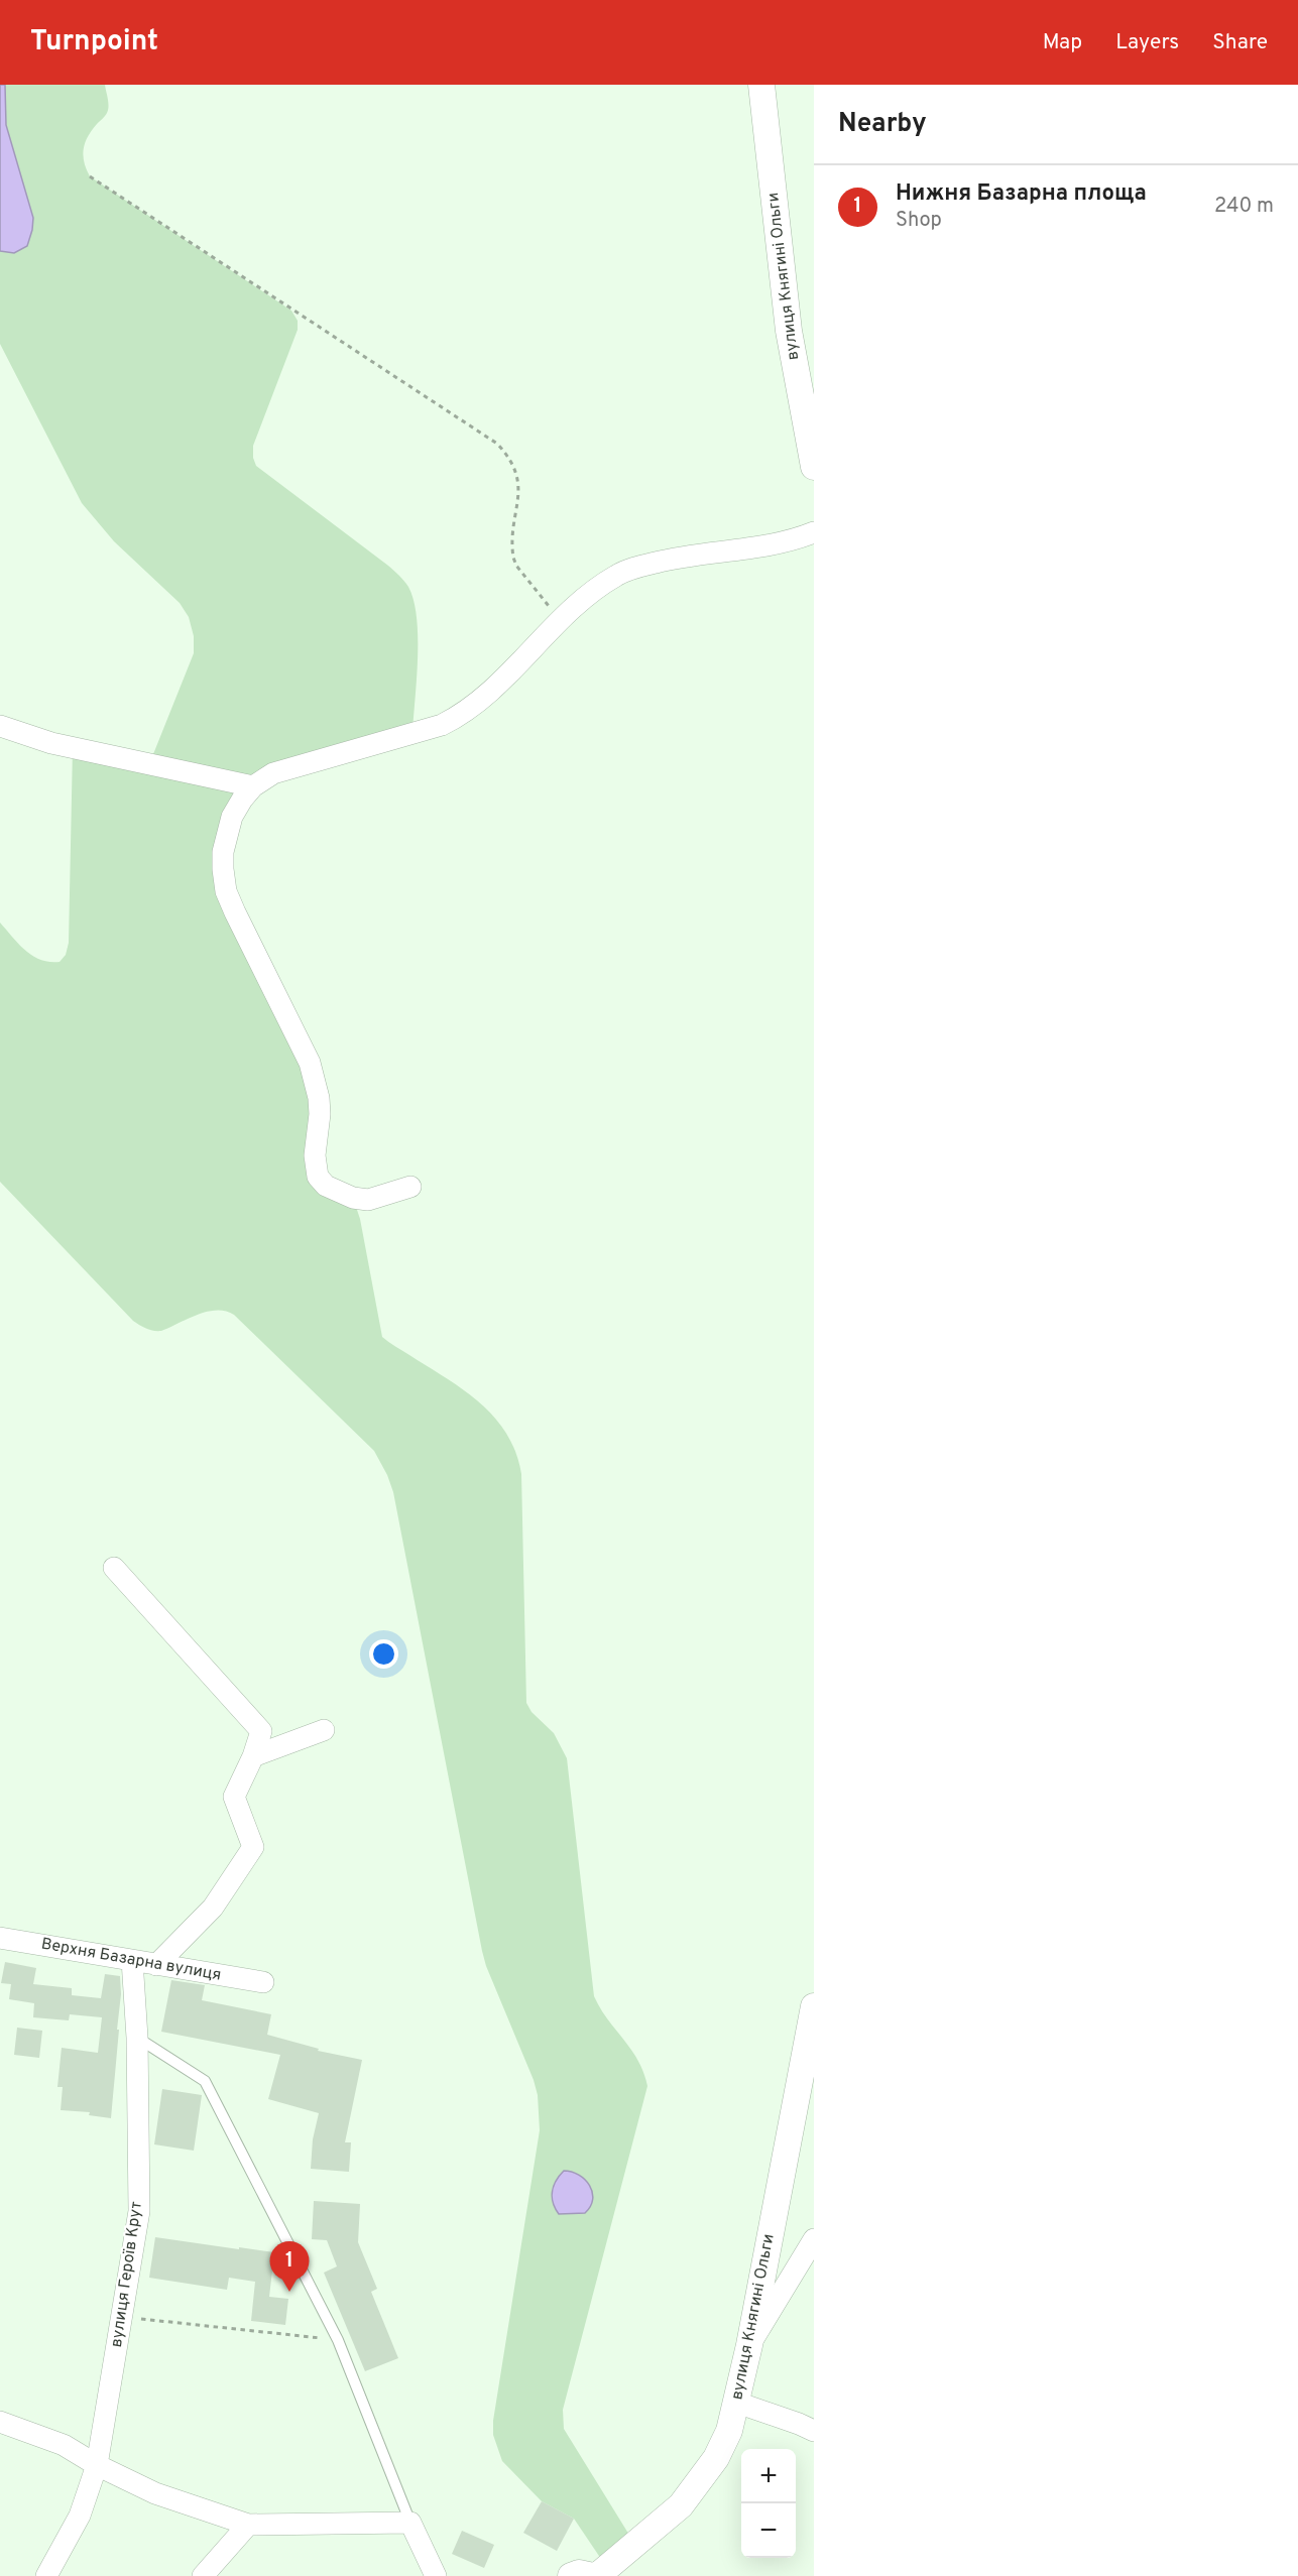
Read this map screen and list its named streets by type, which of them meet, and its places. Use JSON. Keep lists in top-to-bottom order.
{
  "streets": {
    "street": ["вулиця Княгині Ольги", "Верхня Базарна вулиця", "вулиця Героїв Крут"]
  },
  "crossings": [
    ["Верхня Базарна вулиця", "вулиця Героїв Крут"]
  ],
  "page": {
    "header": "Turnpoint",
    "nav": ["Map", "Layers", "Share"],
    "heading": "Nearby",
    "list": [
      {
        "mark": "1",
        "name": "Нижня Базарна площа",
        "note": "Shop",
        "value": "240 m"
      }
    ],
    "pins": "1",
    "map_buttons": ["+", "−"]
  }
}
